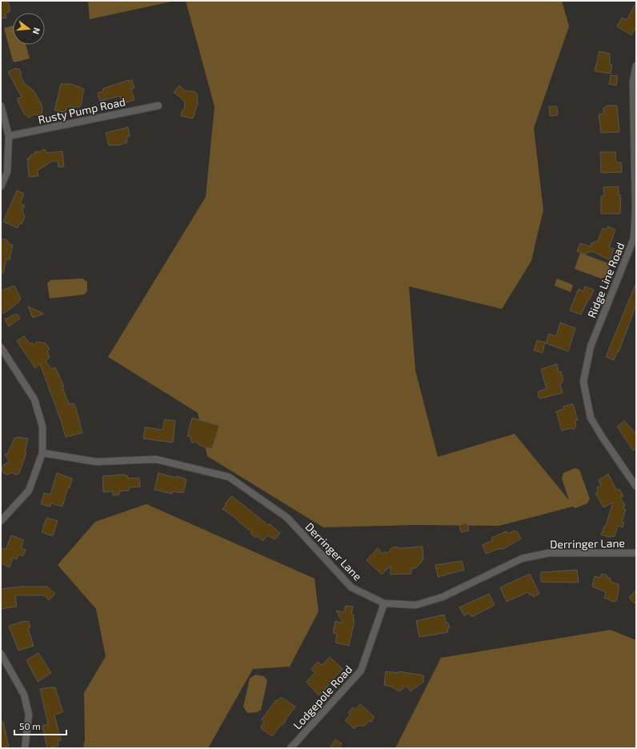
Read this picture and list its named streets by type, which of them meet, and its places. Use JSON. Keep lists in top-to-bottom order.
{
  "streets": {
    "street": [
      "Rusty Pump Road",
      "Ridge Line Road",
      "Derringer Lane",
      "Lodgepole Road"
    ]
  },
  "crossings": [
    ["Derringer Lane", "Lodgepole Road"]
  ],
  "scale_bar": "50 m",
  "north": "right"
}
